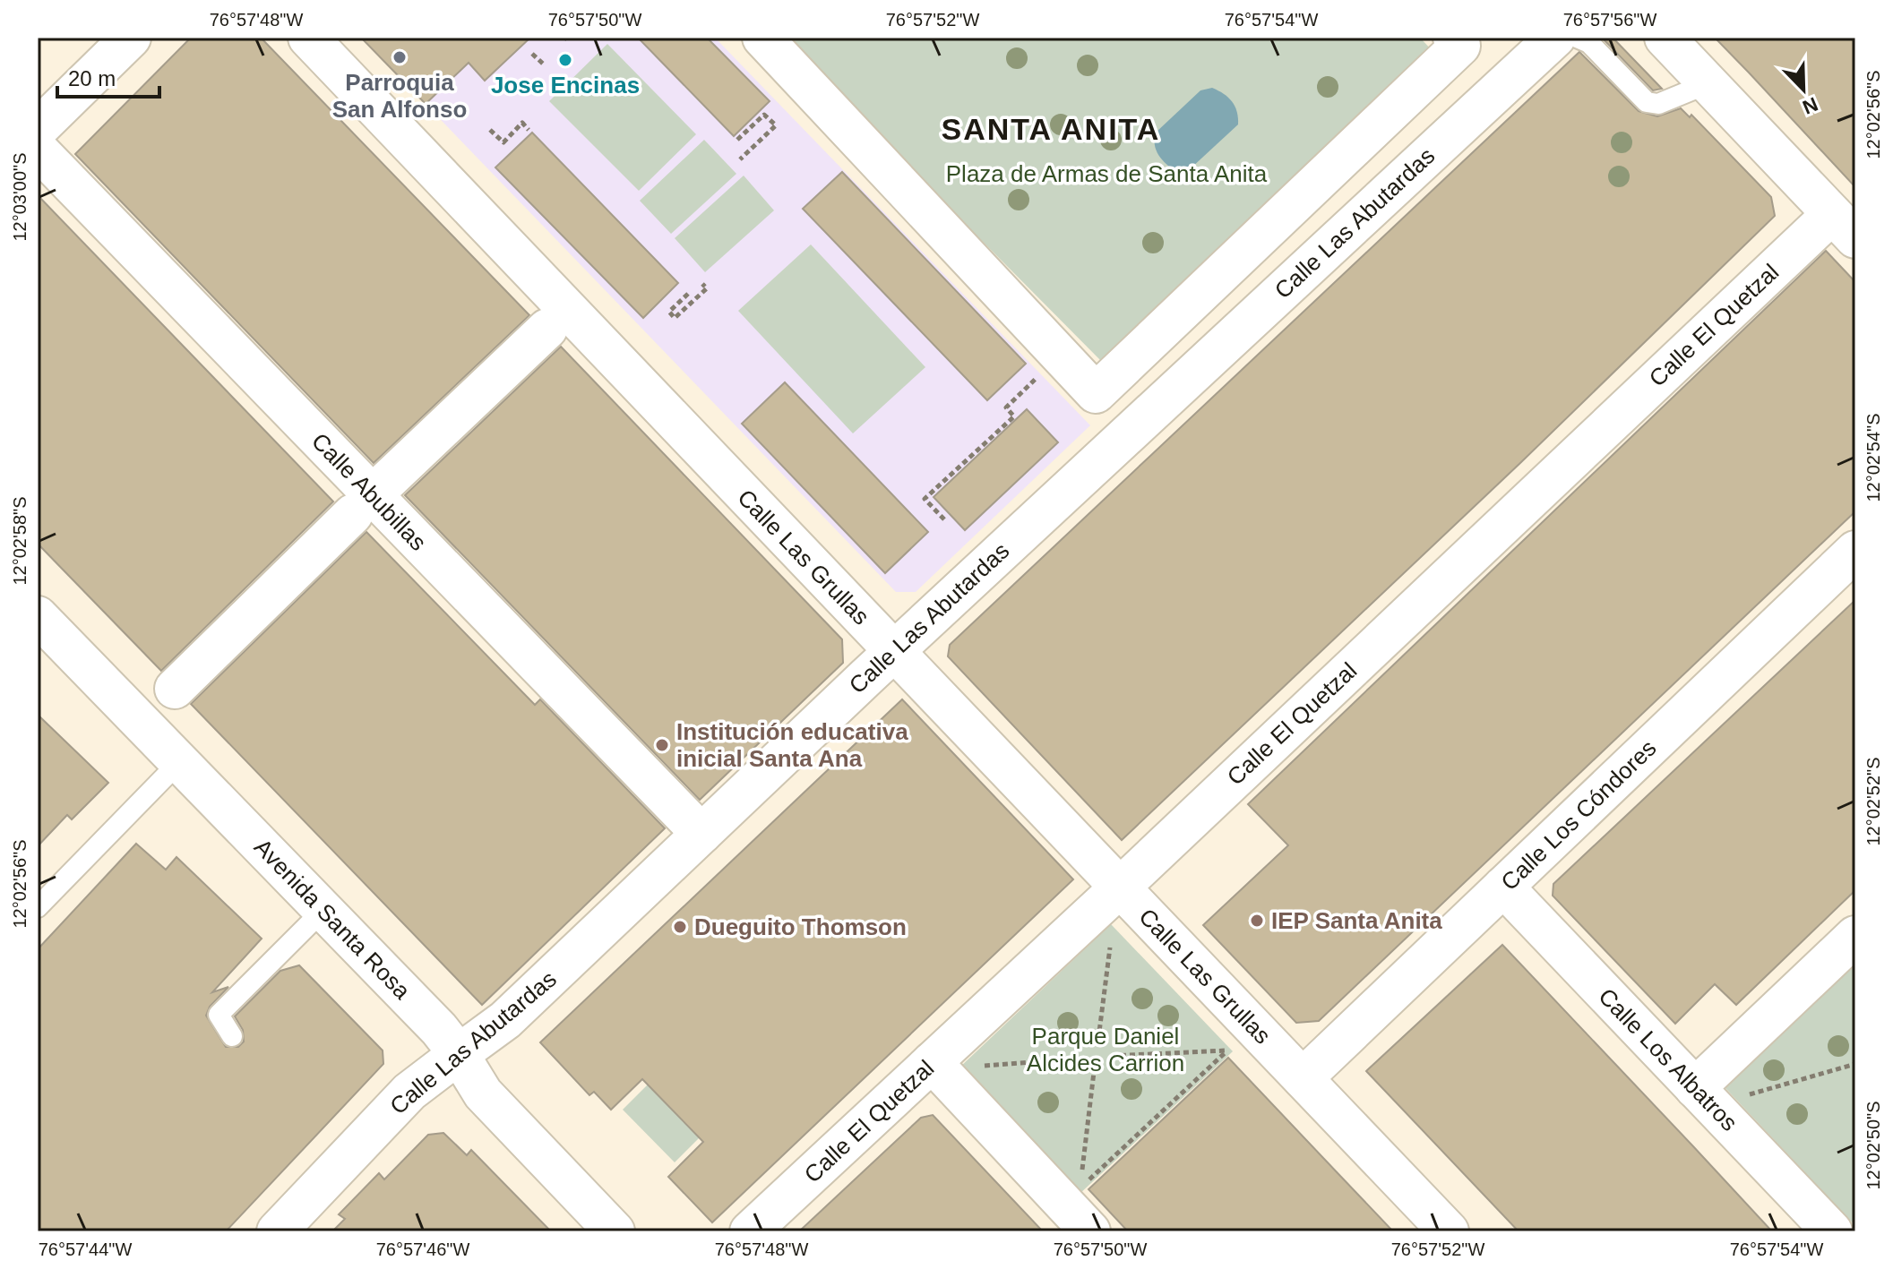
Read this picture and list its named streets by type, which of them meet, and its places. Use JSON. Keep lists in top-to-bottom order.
{
  "streets": {
    "street": [
      "Calle Las Abutardas",
      "Calle El Quetzal",
      "Calle Abubillas",
      "Calle Las Grullas",
      "Calle Los Cóndores",
      "Avenida Santa Rosa",
      "Calle Los Albatros"
    ]
  },
  "crossings": [
    ["Calle Las Abutardas", "Calle Abubillas"],
    ["Calle Las Abutardas", "Calle Las Grullas"],
    ["Calle Las Abutardas", "Avenida Santa Rosa"],
    ["Calle El Quetzal", "Calle Las Grullas"],
    ["Calle Las Grullas", "Calle Los Cóndores"],
    ["Calle Los Cóndores", "Calle Los Albatros"]
  ],
  "districts": ["SANTA ANITA"],
  "parks": ["Plaza de Armas de Santa Anita", "Parque Daniel Alcides Carrion"],
  "places": [
    "Parroquia San Alfonso",
    "Jose Encinas",
    "Institución educativa inicial Santa Ana",
    "IEP Santa Anita",
    "Dueguito Thomson"
  ],
  "scale_bar": "20 m",
  "north": "bottom right",
  "coordinates": [
    "76°57'48\"W",
    "76°57'50\"W",
    "76°57'52\"W",
    "76°57'54\"W",
    "76°57'56\"W",
    "12°02'56\"S",
    "12°03'00\"S",
    "12°02'54\"S",
    "12°02'58\"S",
    "12°02'52\"S",
    "12°02'50\"S",
    "76°57'44\"W",
    "76°57'46\"W"
  ]
}
